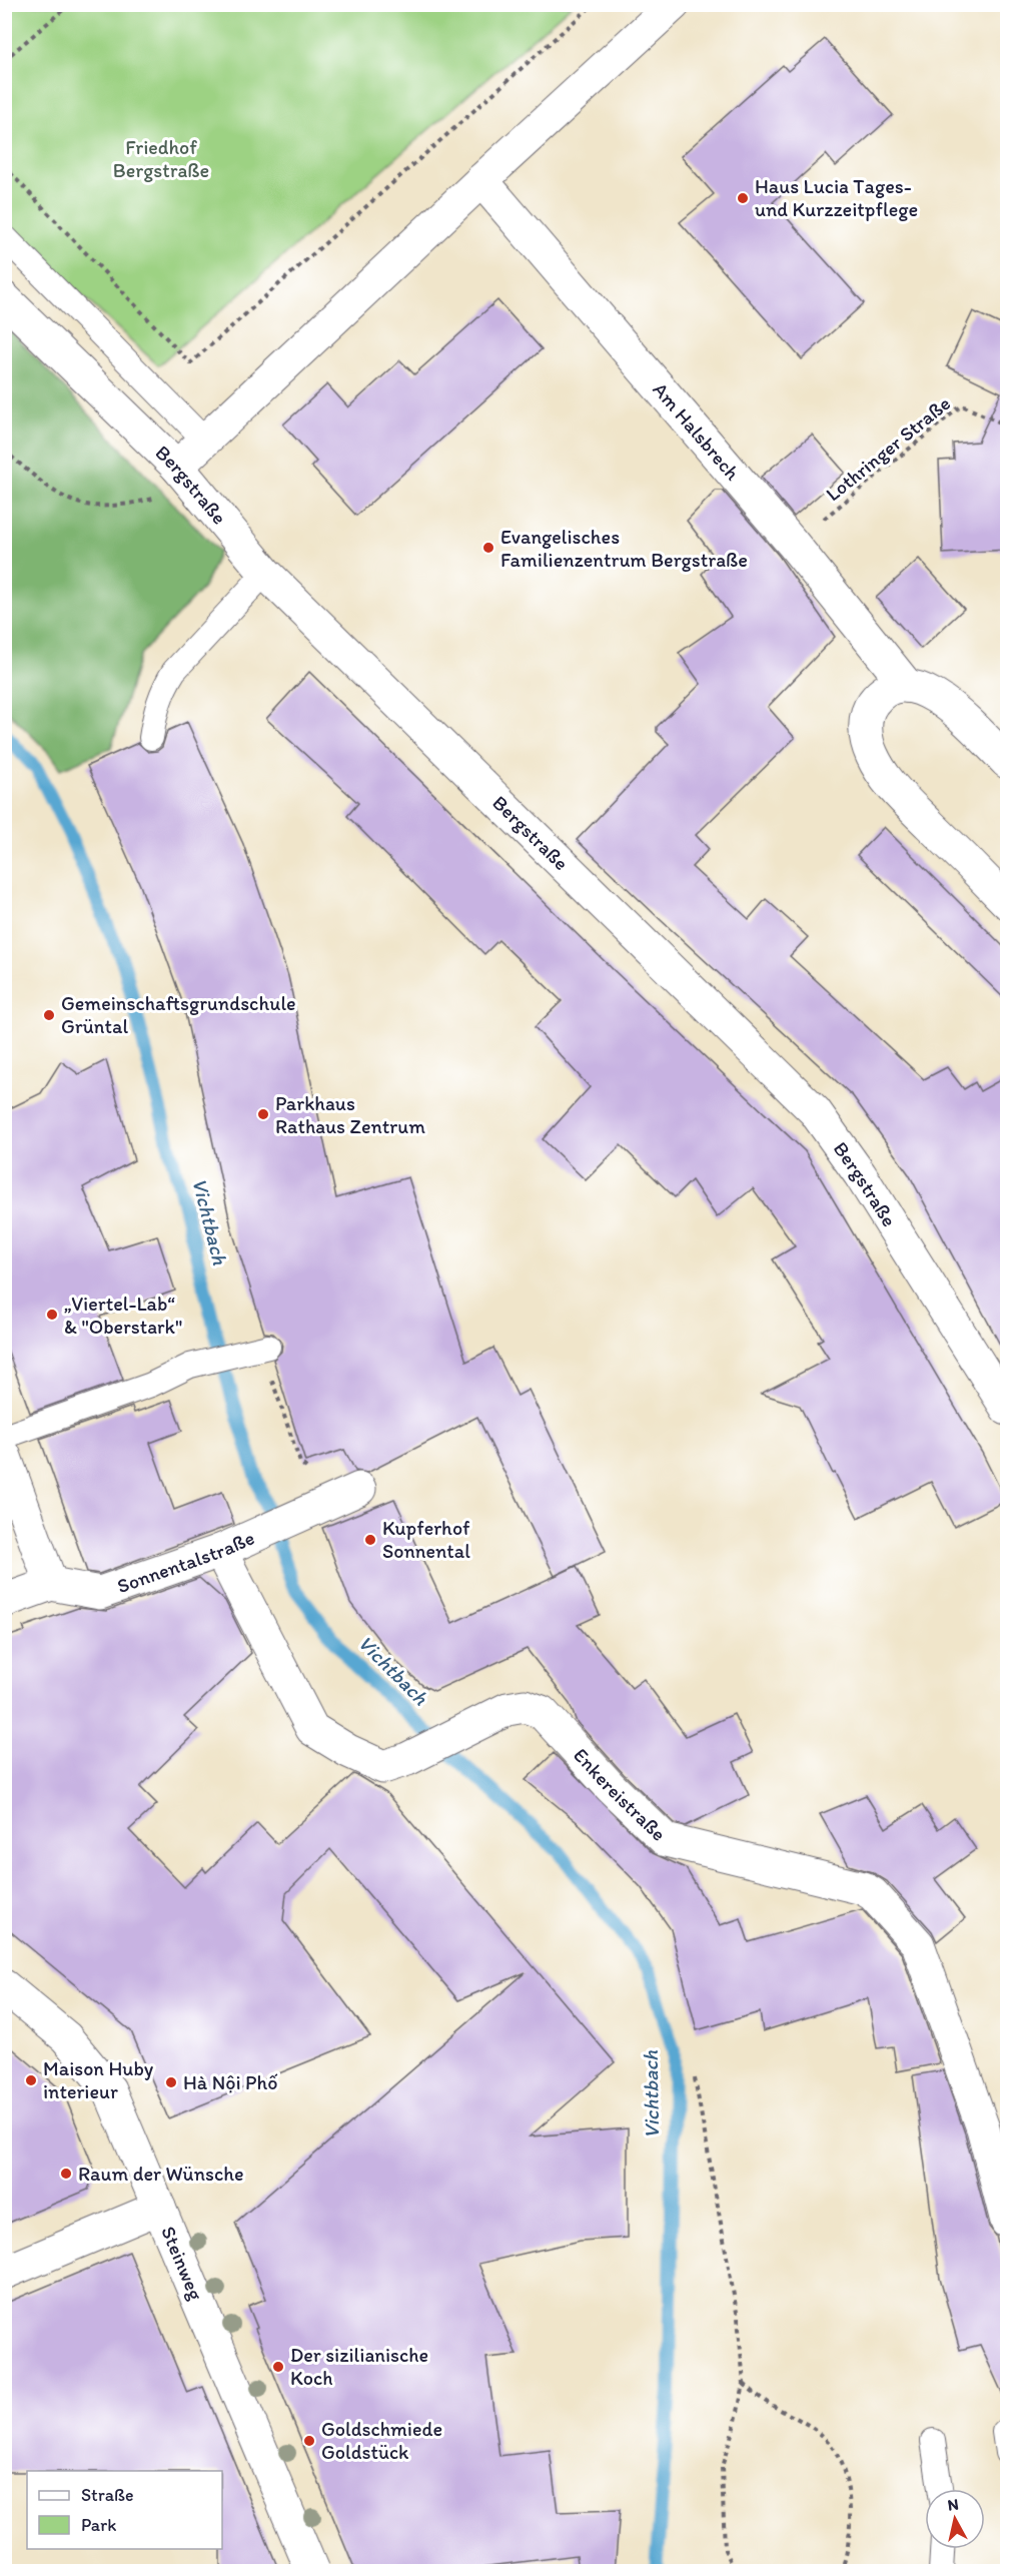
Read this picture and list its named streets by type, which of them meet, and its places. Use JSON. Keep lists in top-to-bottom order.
{
  "streets": {
    "street": [
      "Am Halsbrech",
      "Bergstraße",
      "Sonnentalstraße",
      "Enkereistraße",
      "Steinweg"
    ],
    "path": ["Lothringer Straße"]
  },
  "crossings": [
    ["Am Halsbrech", "Lothringer Straße"],
    ["Sonnentalstraße", "Enkereistraße"]
  ],
  "water": ["Vichtbach"],
  "parks": ["Friedhof Bergstraße"],
  "places": [
    "Haus Lucia Tages- und Kurzzeitpflege",
    "Evangelisches Familienzentrum Bergstraße",
    "Gemeinschaftsgrundschule Grüntal",
    "Parkhaus Rathaus Zentrum",
    "„Viertel-Lab“ & \"Oberstark\"",
    "Kupferhof Sonnental",
    "Maison Huby interieur",
    "Hà Nội Phố",
    "Raum der Wünsche",
    "Der sizilianische Koch",
    "Goldschmiede Goldstück"
  ],
  "legend": ["Straße", "Park"],
  "north": "top"
}
